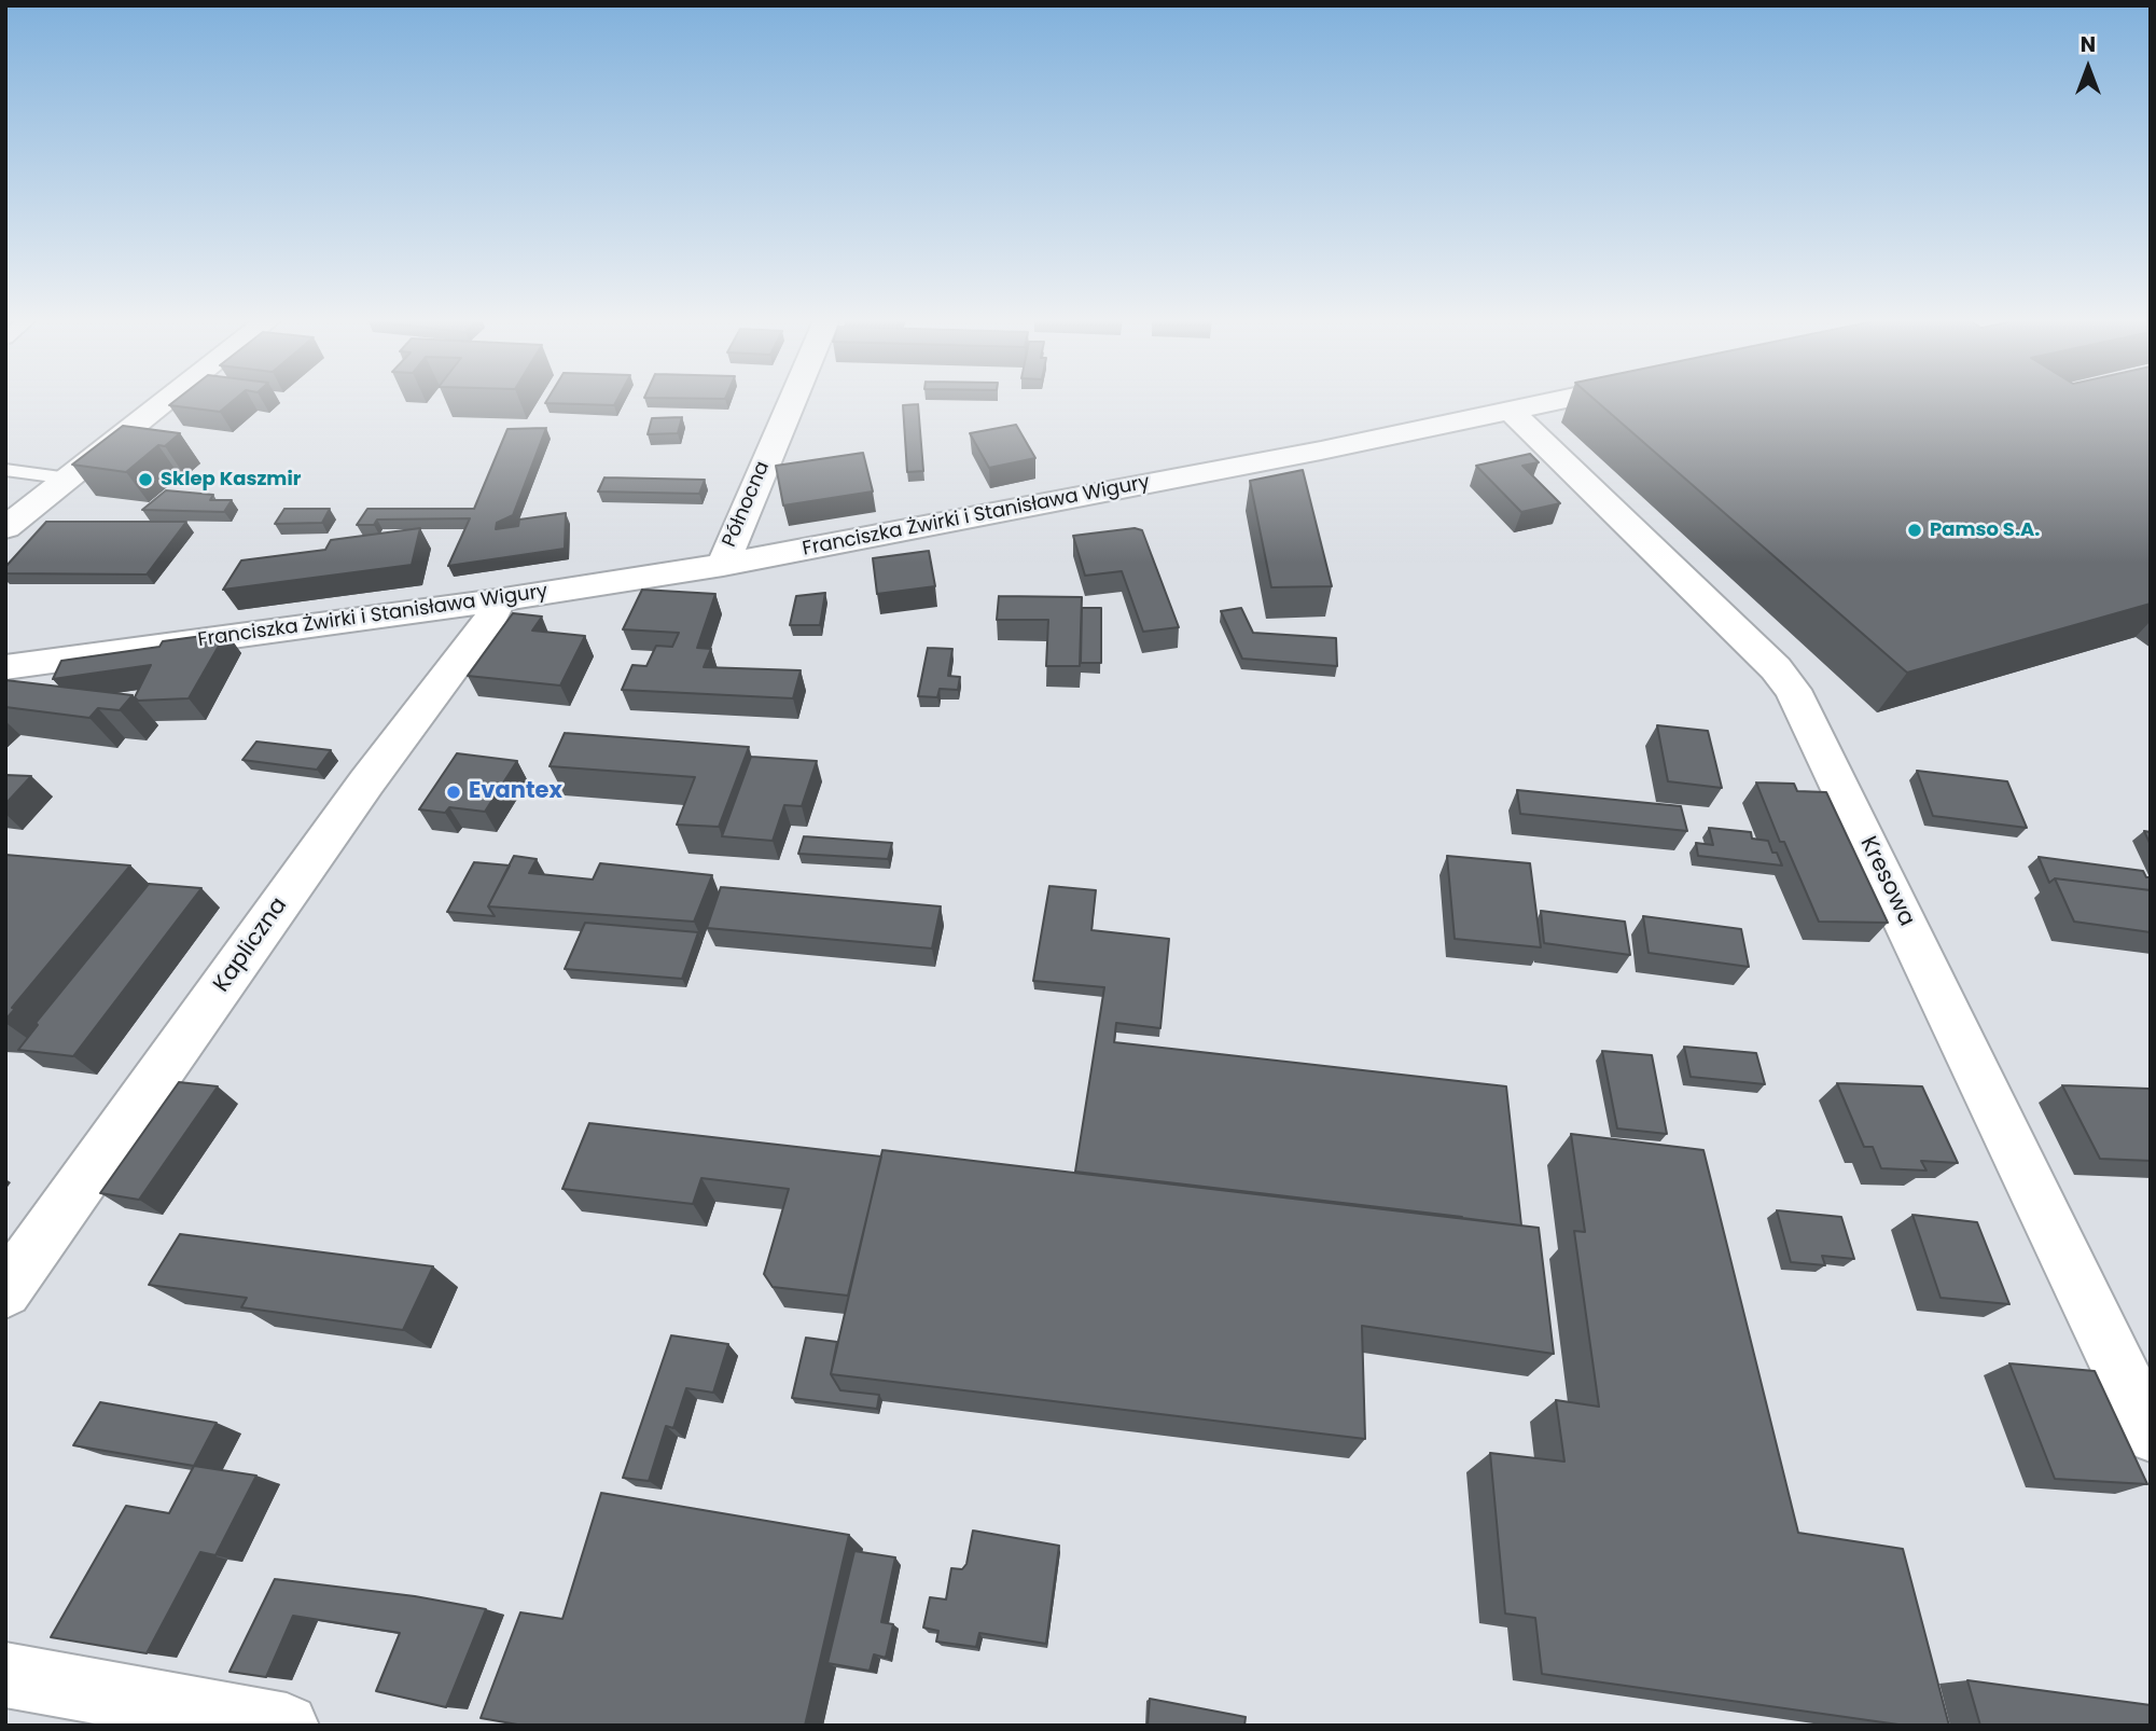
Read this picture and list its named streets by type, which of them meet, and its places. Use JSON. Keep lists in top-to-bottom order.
{
  "streets": {
    "street": [
      "Północna",
      "Franciszka Żwirki i Stanisława Wigury",
      "Kresowa",
      "Kapliczna"
    ]
  },
  "crossings": [
    ["Północna", "Franciszka Żwirki i Stanisława Wigury"],
    ["Franciszka Żwirki i Stanisława Wigury", "Kresowa"],
    ["Franciszka Żwirki i Stanisława Wigury", "Kapliczna"]
  ],
  "places": ["Sklep Kaszmir", "Pamso S.A.", "Evantex"],
  "north": "top"
}
